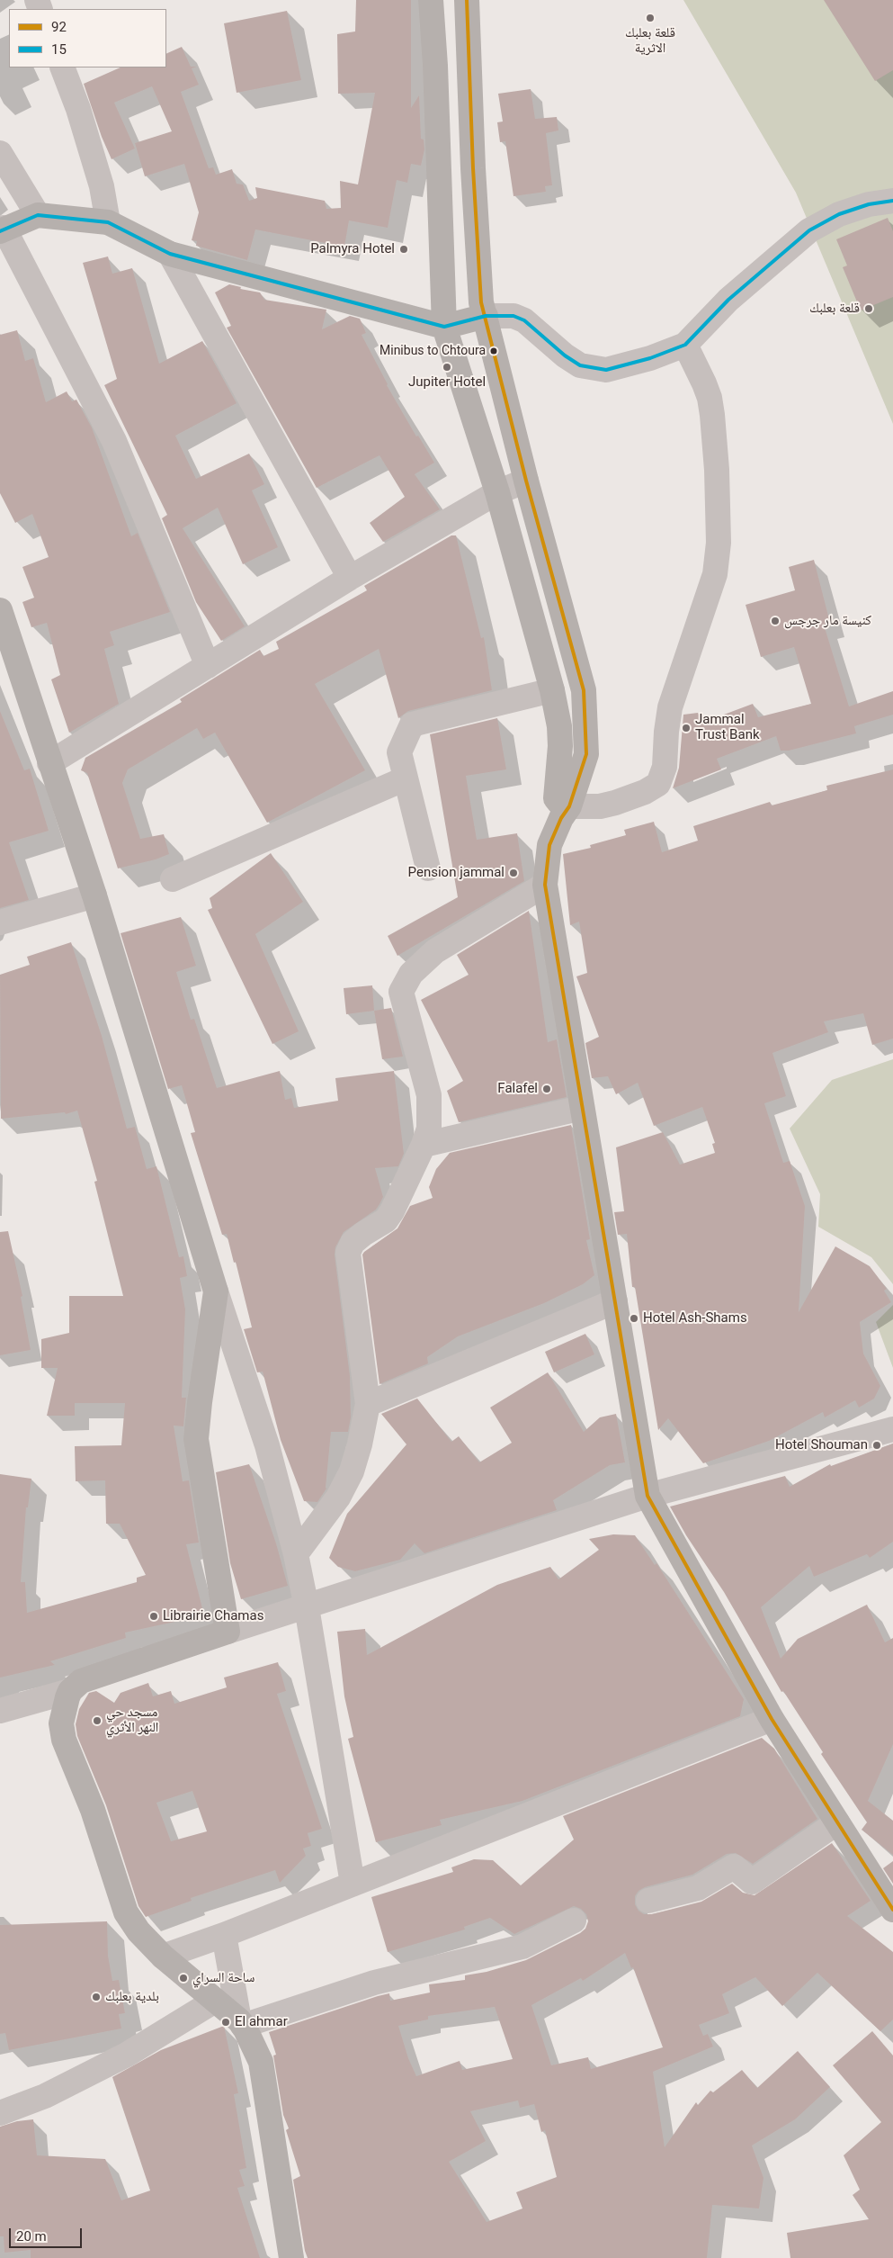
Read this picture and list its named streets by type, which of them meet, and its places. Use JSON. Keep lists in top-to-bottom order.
{
  "places": [
    "قلعة بعلبك الاثرية",
    "Palmyra Hotel",
    "قلعة بعلبك",
    "Minibus to Chtoura",
    "Jupiter Hotel",
    "كنيسة مار جرجس",
    "Jammal Trust Bank",
    "Pension jammal",
    "Falafel",
    "Hotel Ash-Shams",
    "Hotel Shouman",
    "Librairie Chamas",
    "مسجد حي النهر الأثري",
    "ساحة السراي",
    "بلدية بعلبك",
    "El ahmar"
  ],
  "lines": ["transit line 92", "transit line 15"],
  "legend": ["92", "15"],
  "scale_bar": "20 m"
}
